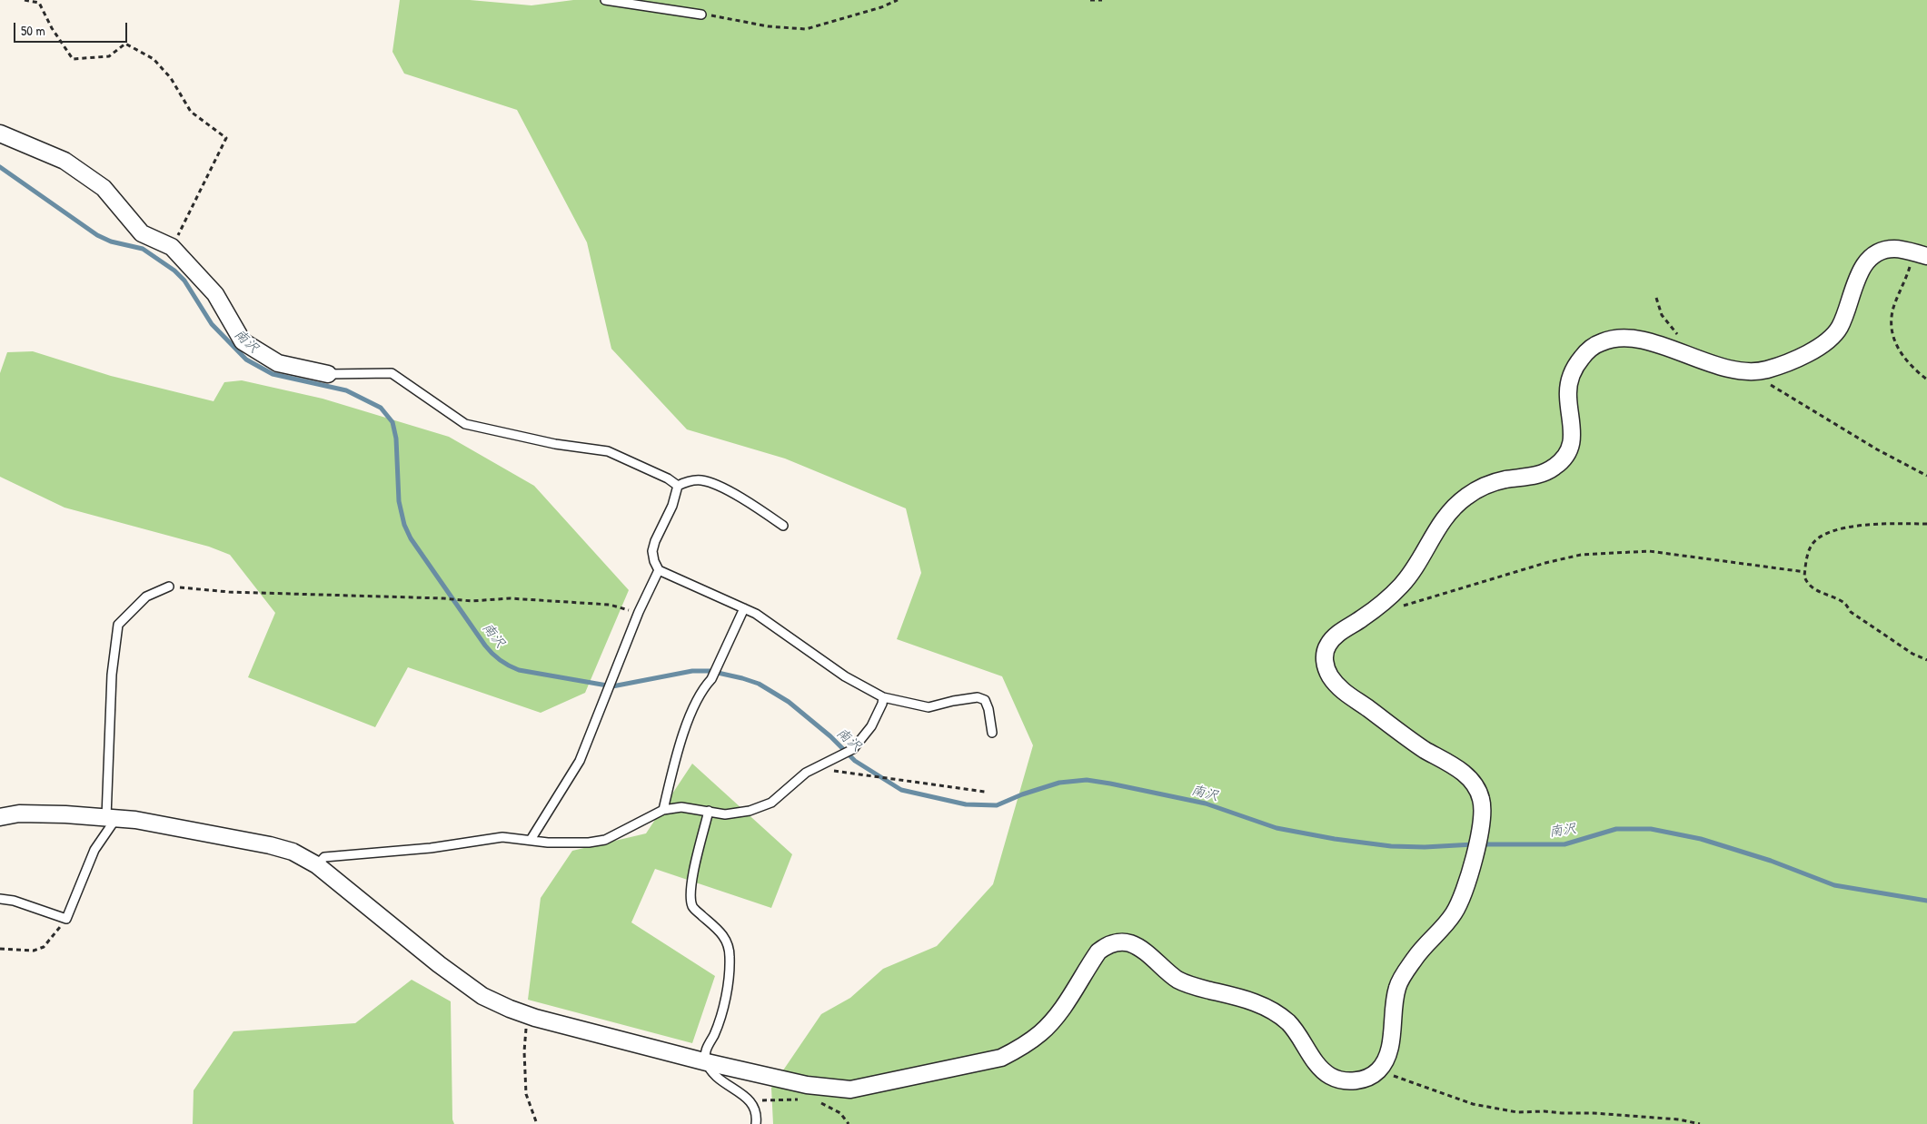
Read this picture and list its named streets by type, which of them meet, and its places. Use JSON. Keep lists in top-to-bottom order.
{
  "water": ["南沢"],
  "scale_bar": "50 m"
}
